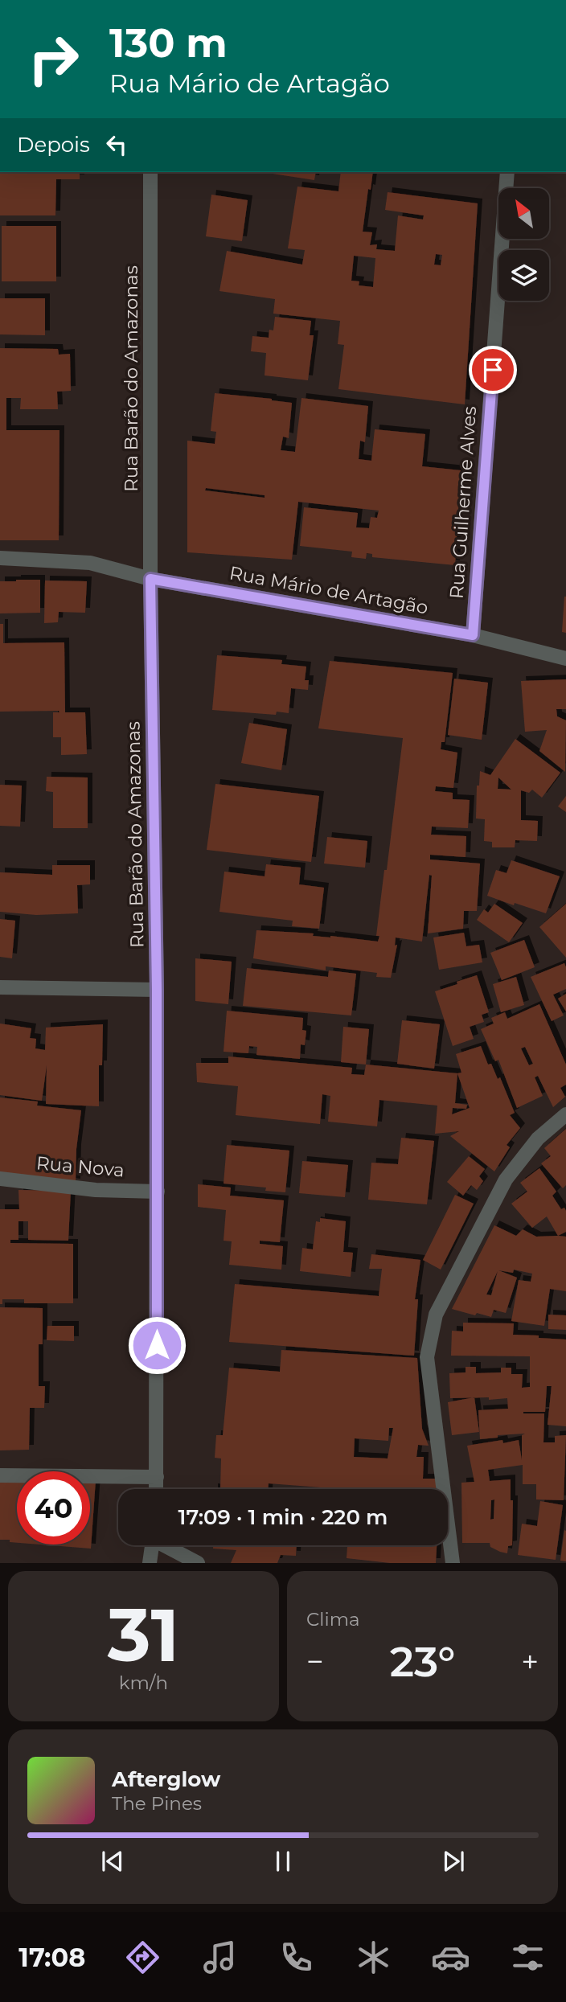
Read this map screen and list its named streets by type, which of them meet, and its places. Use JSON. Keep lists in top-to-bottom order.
{
  "streets": {
    "street": [
      "Rua Barão do Amazonas",
      "Rua Guilherme Alves",
      "Rua Mário de Artagão",
      "Rua Nova"
    ]
  },
  "crossings": [
    ["Rua Barão do Amazonas", "Rua Mário de Artagão"],
    ["Rua Barão do Amazonas", "Rua Nova"],
    ["Rua Guilherme Alves", "Rua Mário de Artagão"]
  ],
  "north": "top left",
  "page": {
    "turn": ["130 m", "Rua Mário de Artagão"],
    "then": "Depois",
    "limit": "40",
    "trip": "17:09 · 1 min · 220 m",
    "tile": [
      ["31", "km/h"],
      "Clima"
    ],
    "heat": ["−", "23°", "+"],
    "song": ["Afterglow", "The Pines"],
    "tabs": "17:08"
  }
}
